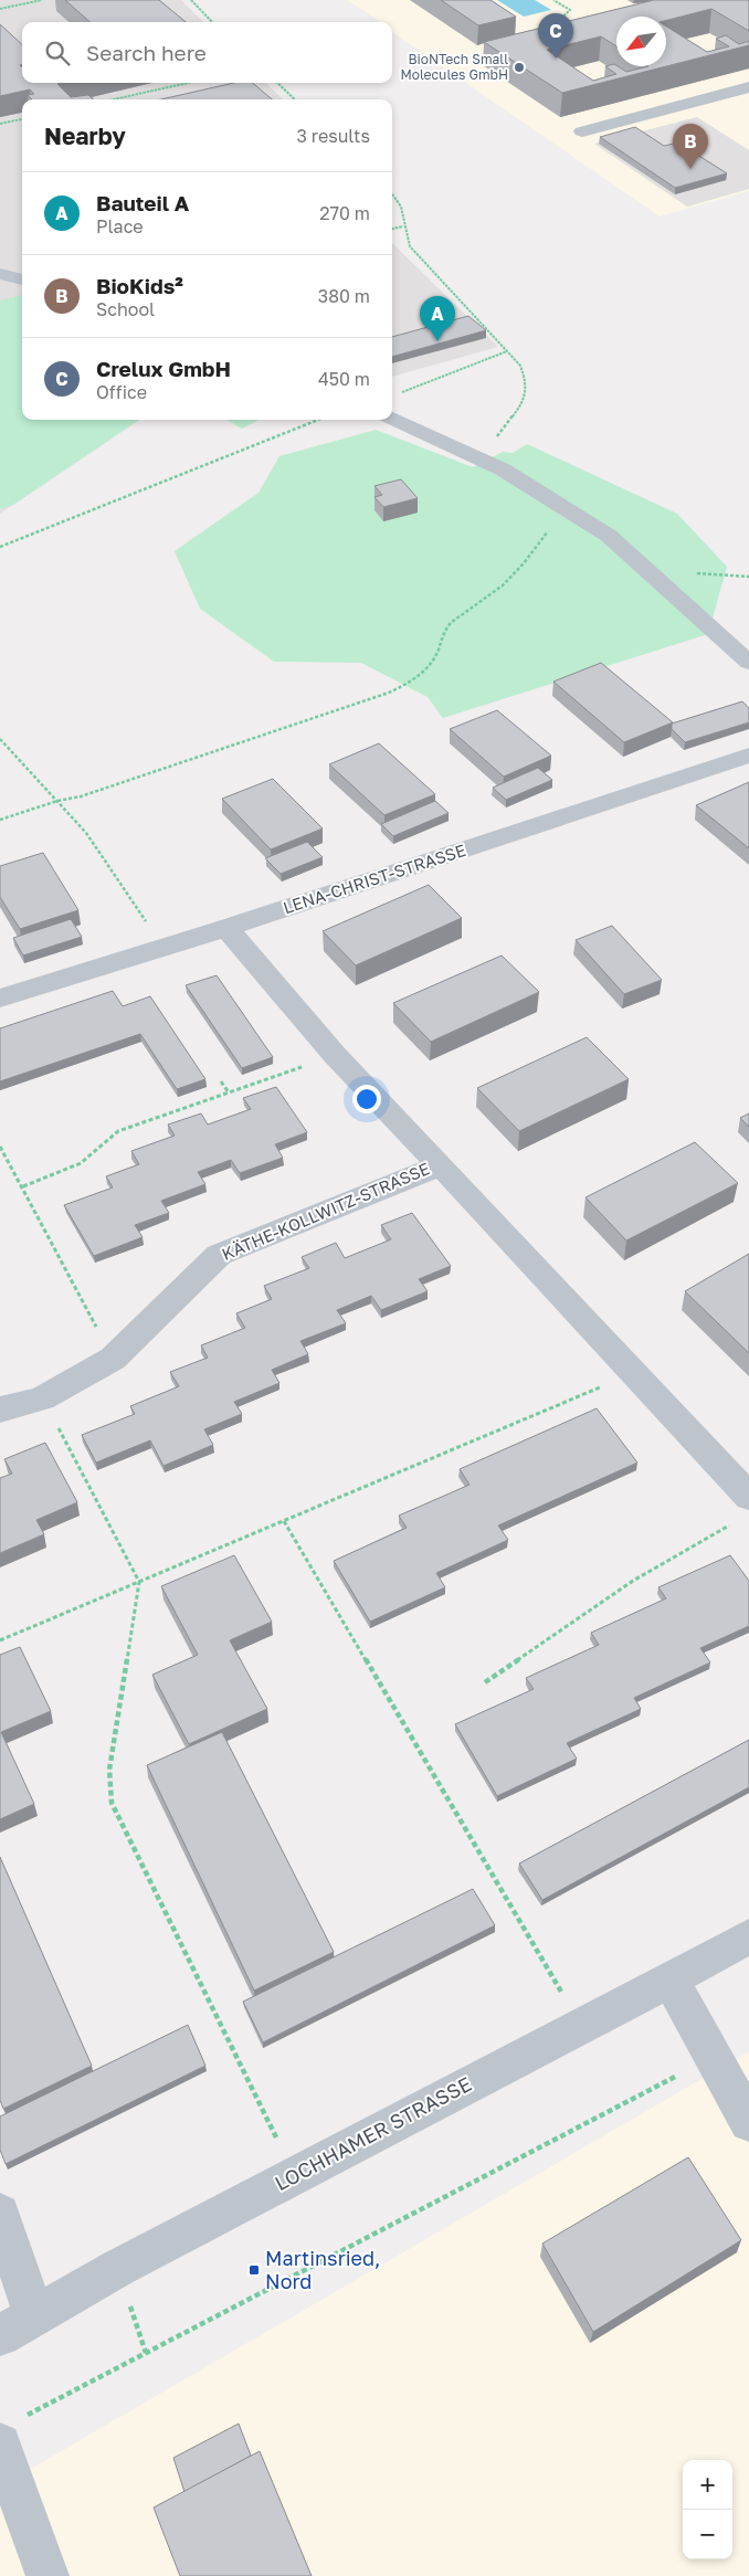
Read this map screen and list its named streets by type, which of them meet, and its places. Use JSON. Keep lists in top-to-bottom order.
{
  "streets": {
    "street": ["LENA-CHRIST-STRASSE", "KÄTHE-KOLLWITZ-STRASSE", "LOCHHAMER STRASSE"]
  },
  "crossings": [
    ["LENA-CHRIST-STRASSE", "KÄTHE-KOLLWITZ-STRASSE"]
  ],
  "places": {
    "other": ["BioNTech Small Molecules GmbH"],
    "transit": ["Martinsried, Nord"]
  },
  "north": "bottom left",
  "page": {
    "pins": ["C", "B", "A"],
    "search": "Search here",
    "heading": ["Nearby", "3 results"],
    "list": [
      {
        "mark": "A",
        "name": "Bauteil A",
        "note": "Place",
        "value": "270 m"
      },
      {
        "mark": "B",
        "name": "BioKids²",
        "note": "School",
        "value": "380 m"
      },
      {
        "mark": "C",
        "name": "Crelux GmbH",
        "note": "Office",
        "value": "450 m"
      }
    ],
    "map_buttons": ["+", "−"]
  }
}
